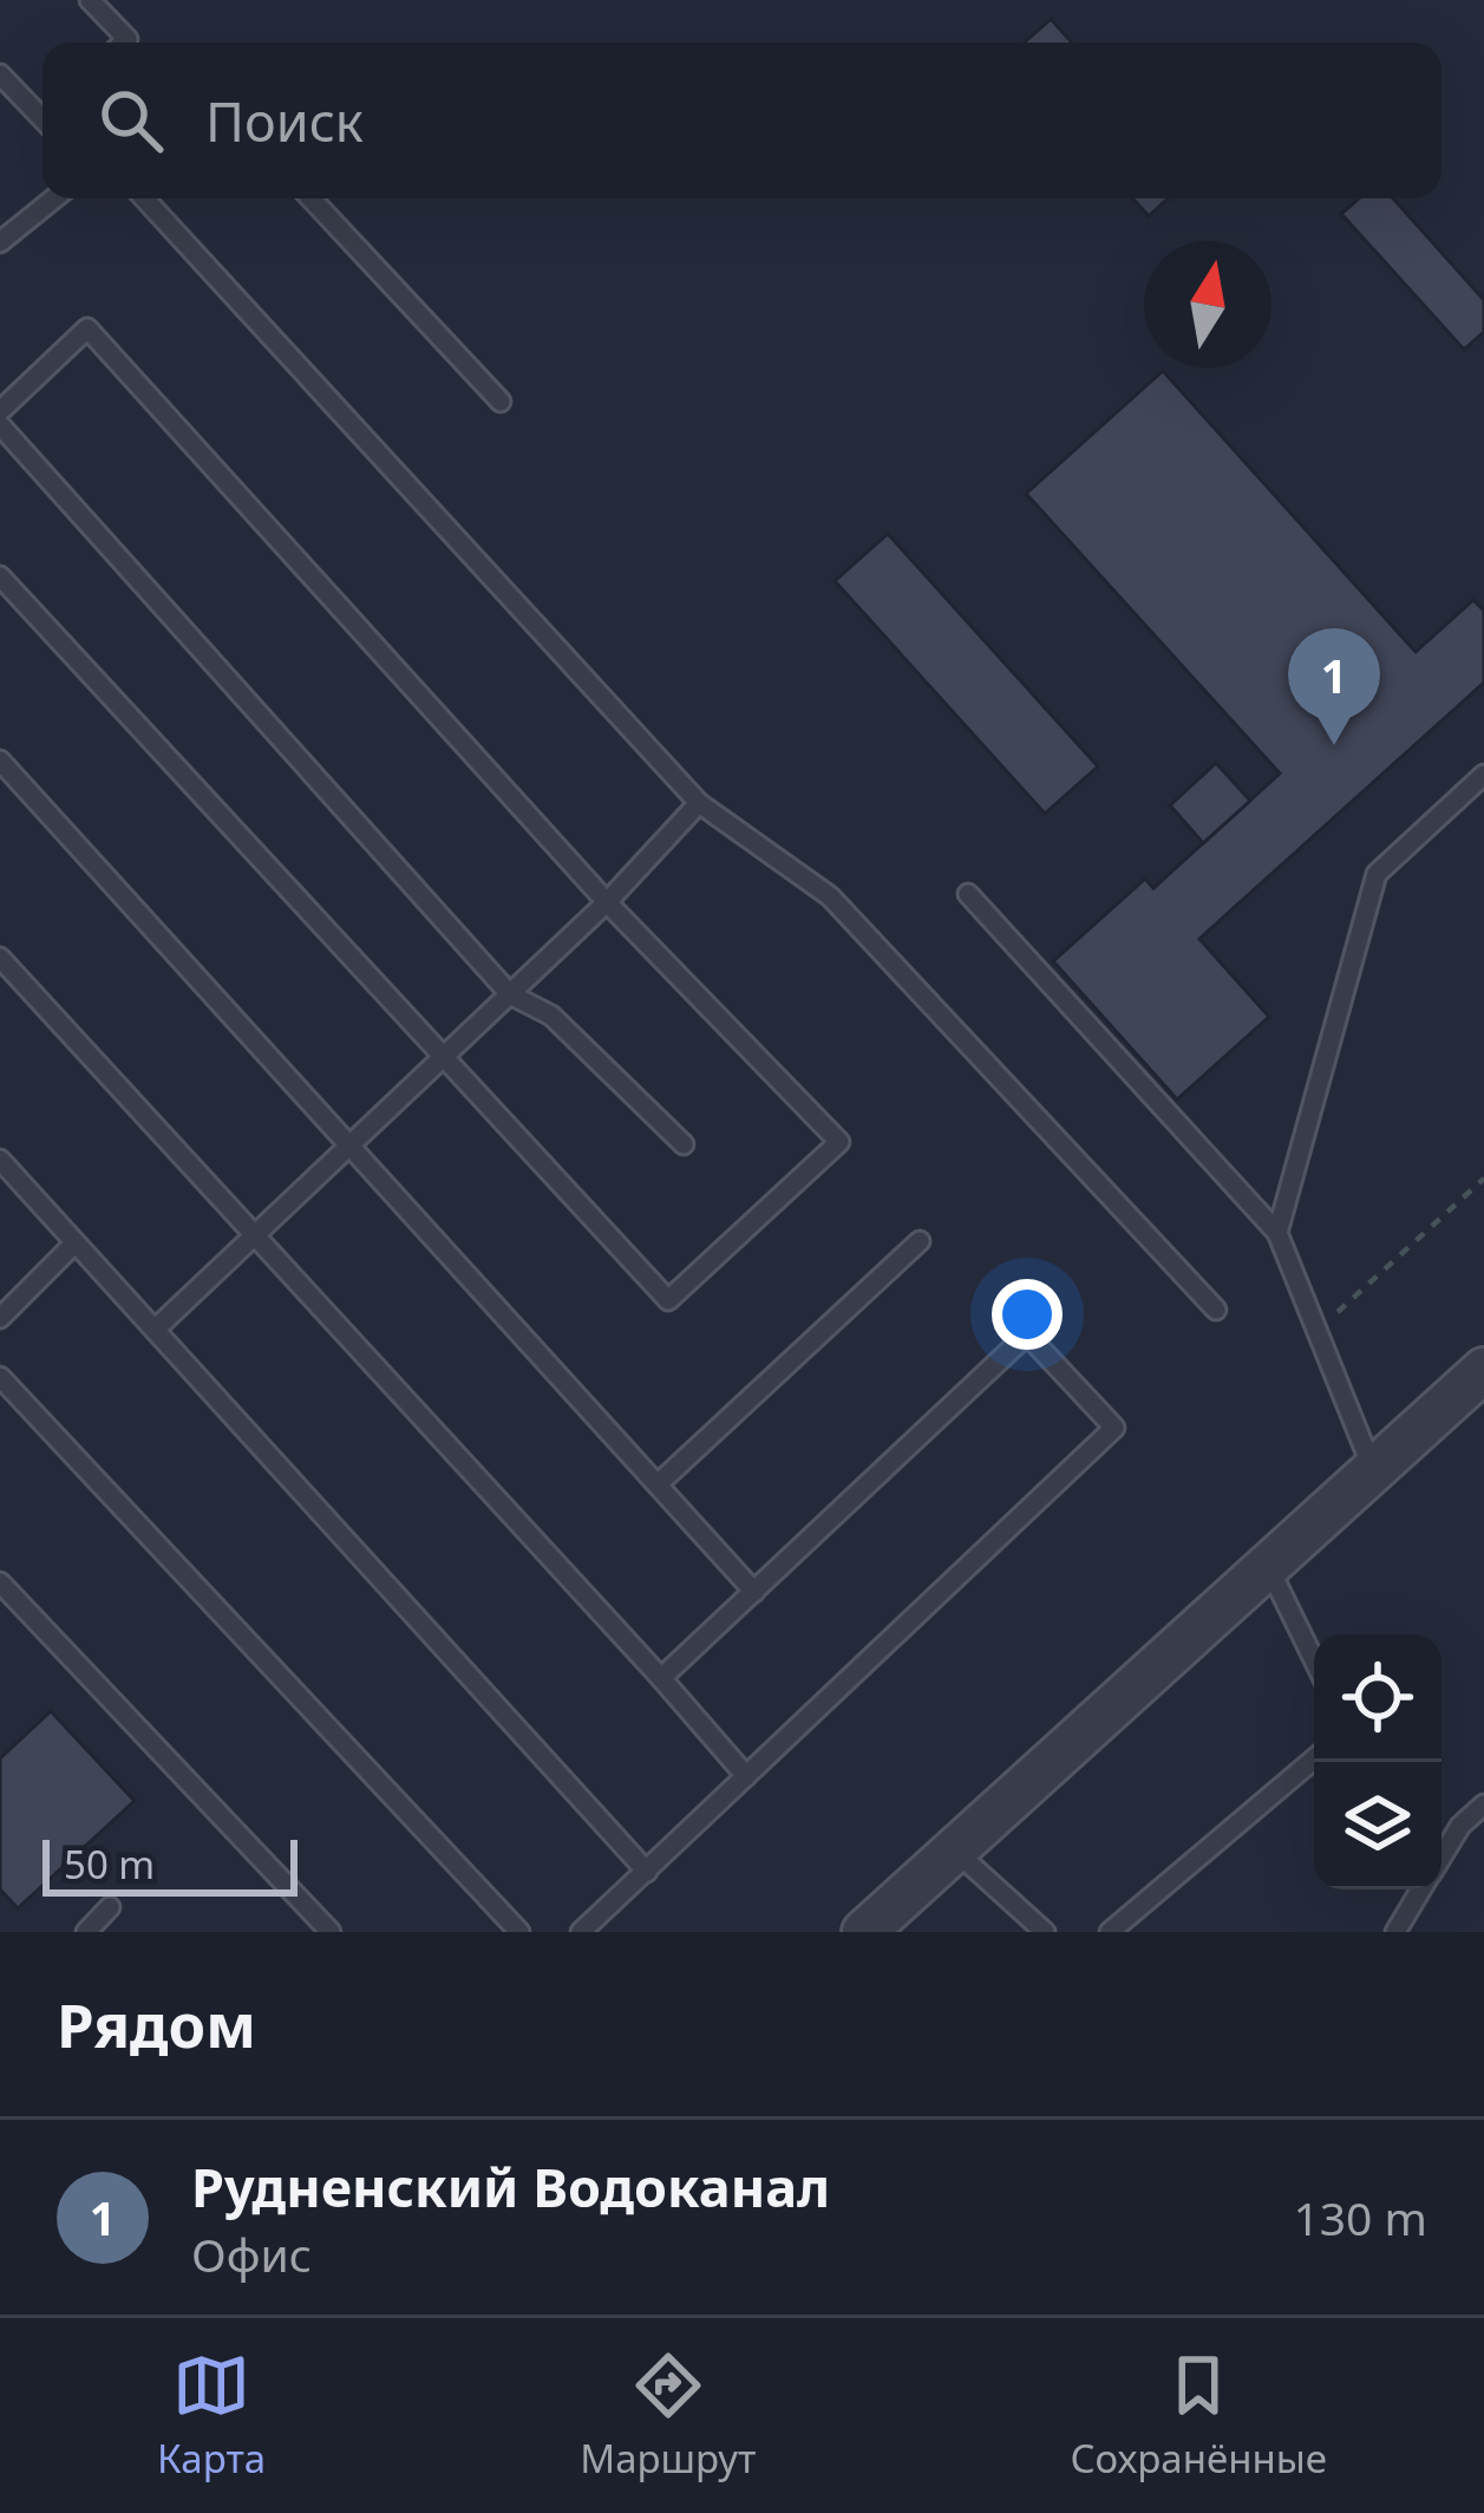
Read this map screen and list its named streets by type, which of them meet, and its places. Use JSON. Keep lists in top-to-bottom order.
{
  "scale_bar": "50 m",
  "north": "top",
  "page": {
    "search": "Поиск",
    "pins": "1",
    "scale": "50 m",
    "heading": "Рядом",
    "list": [
      {
        "mark": "1",
        "name": "Рудненский Водоканал",
        "note": "Офис",
        "value": "130 m"
      }
    ],
    "nav": ["Карта", "Маршрут", "Сохранённые"]
  }
}
